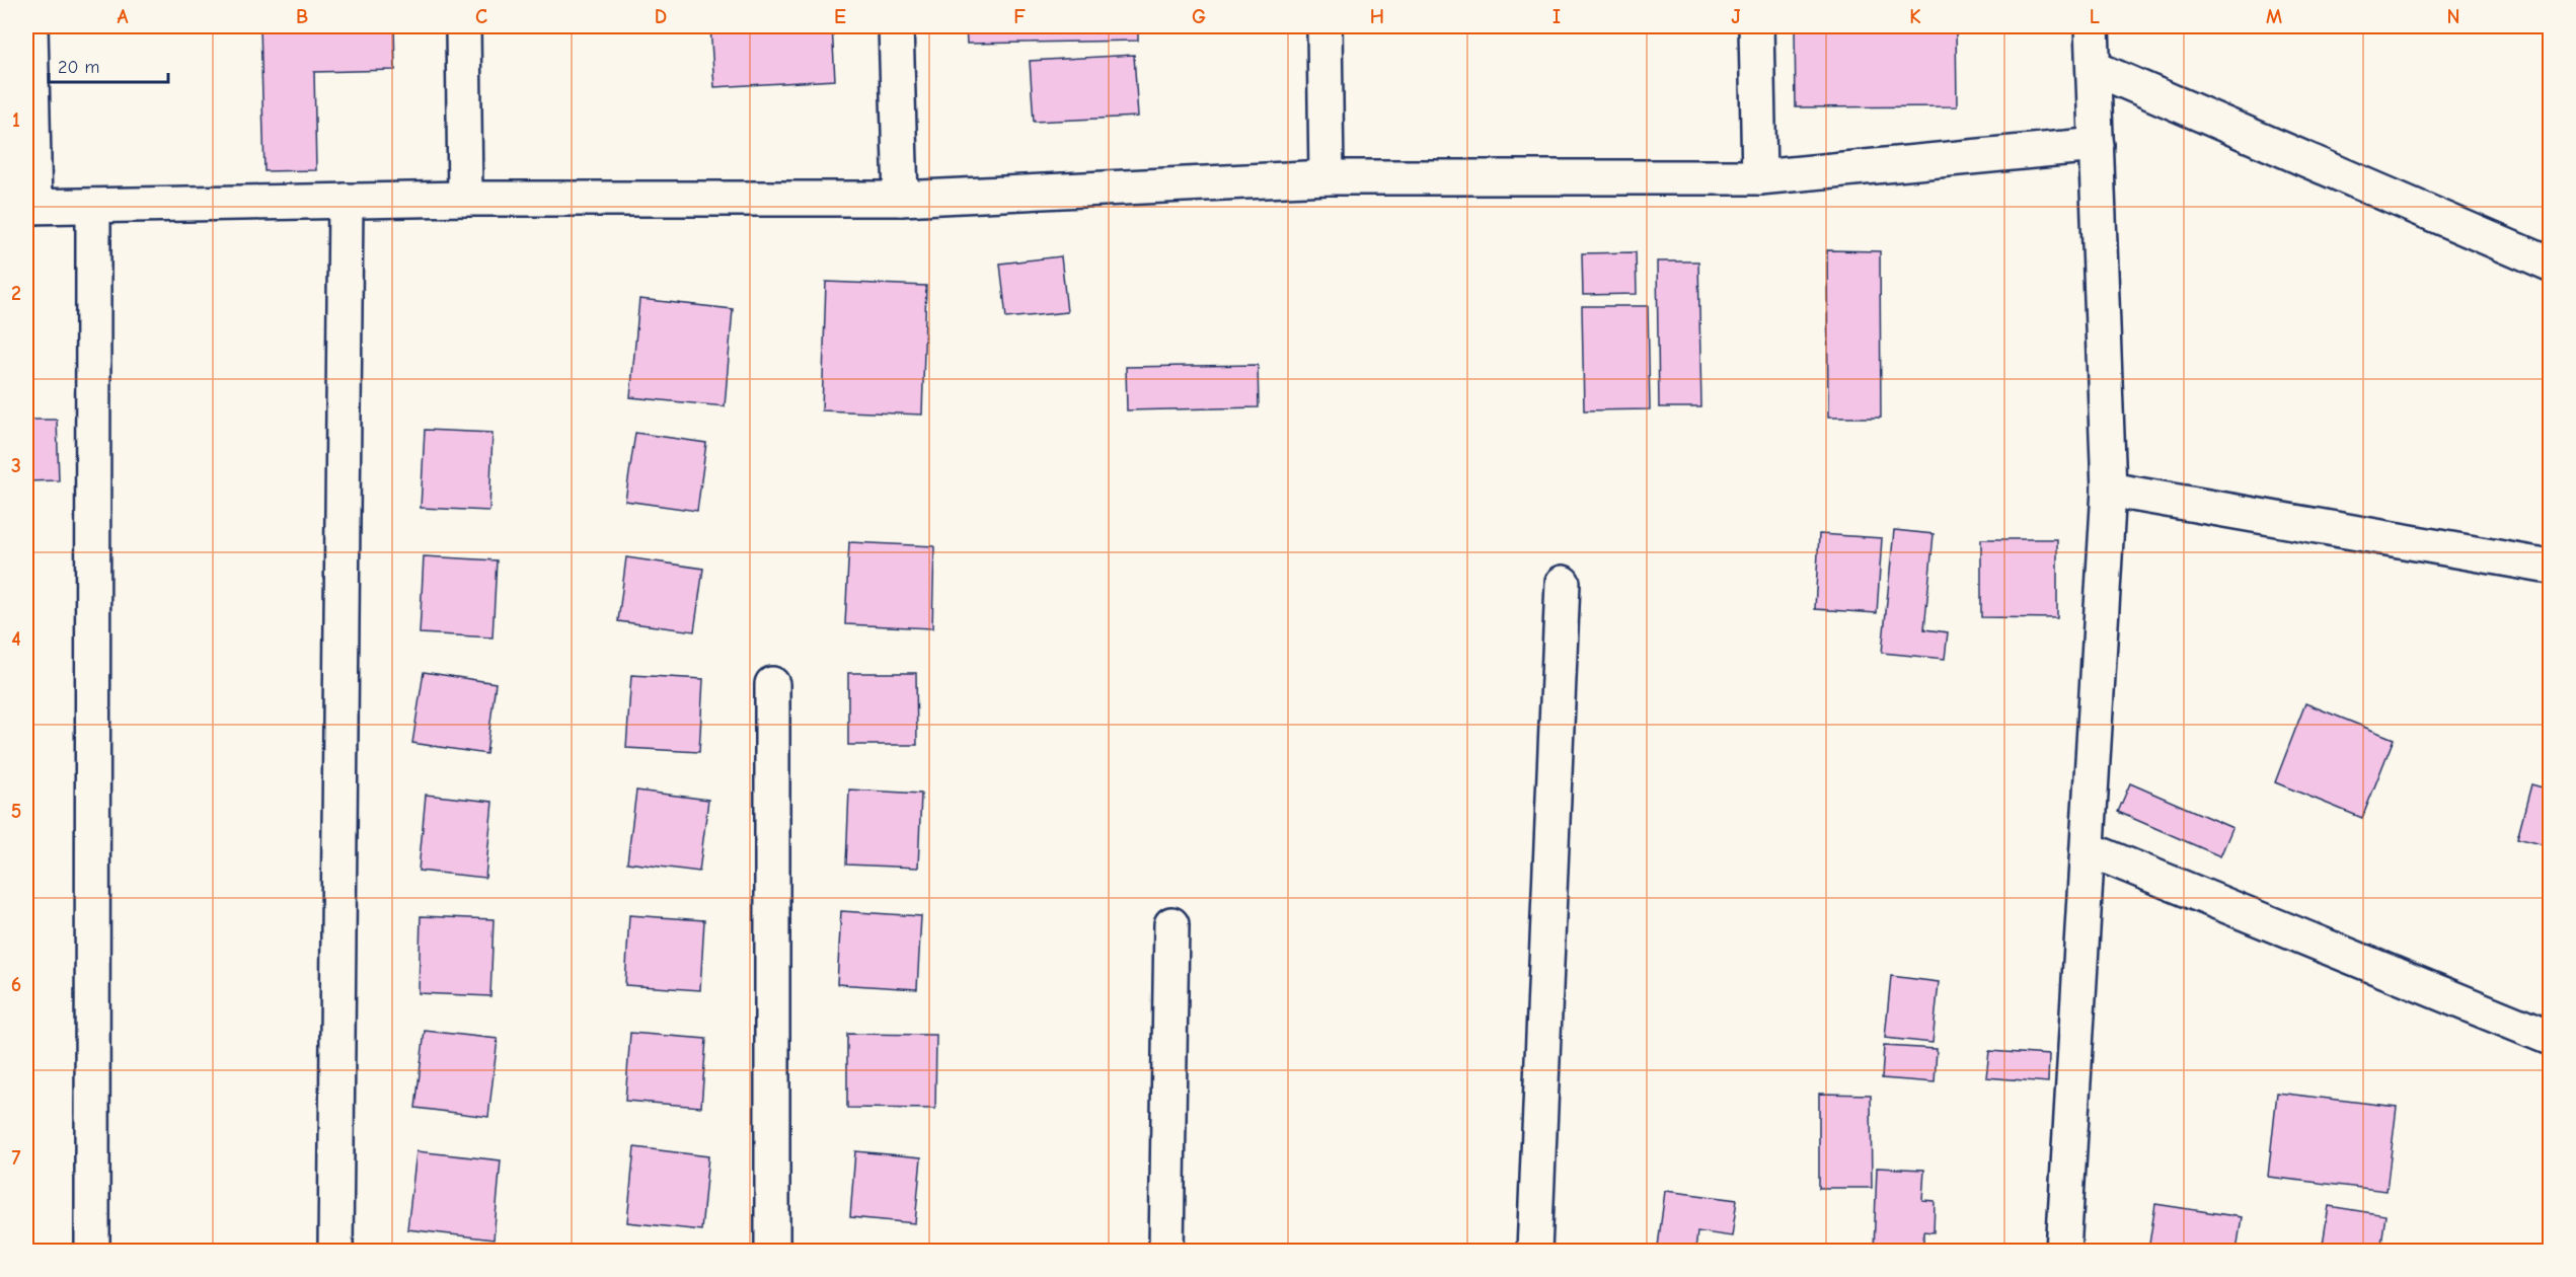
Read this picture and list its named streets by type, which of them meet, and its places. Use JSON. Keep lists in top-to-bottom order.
{
  "scale_bar": "20 m",
  "grid": {
    "columns": [
      "A",
      "B",
      "C",
      "D",
      "E",
      "F",
      "G",
      "H",
      "I",
      "J",
      "K",
      "L",
      "M",
      "N"
    ],
    "rows": [
      "1",
      "2",
      "3",
      "4",
      "5",
      "6",
      "7"
    ]
  }
}
